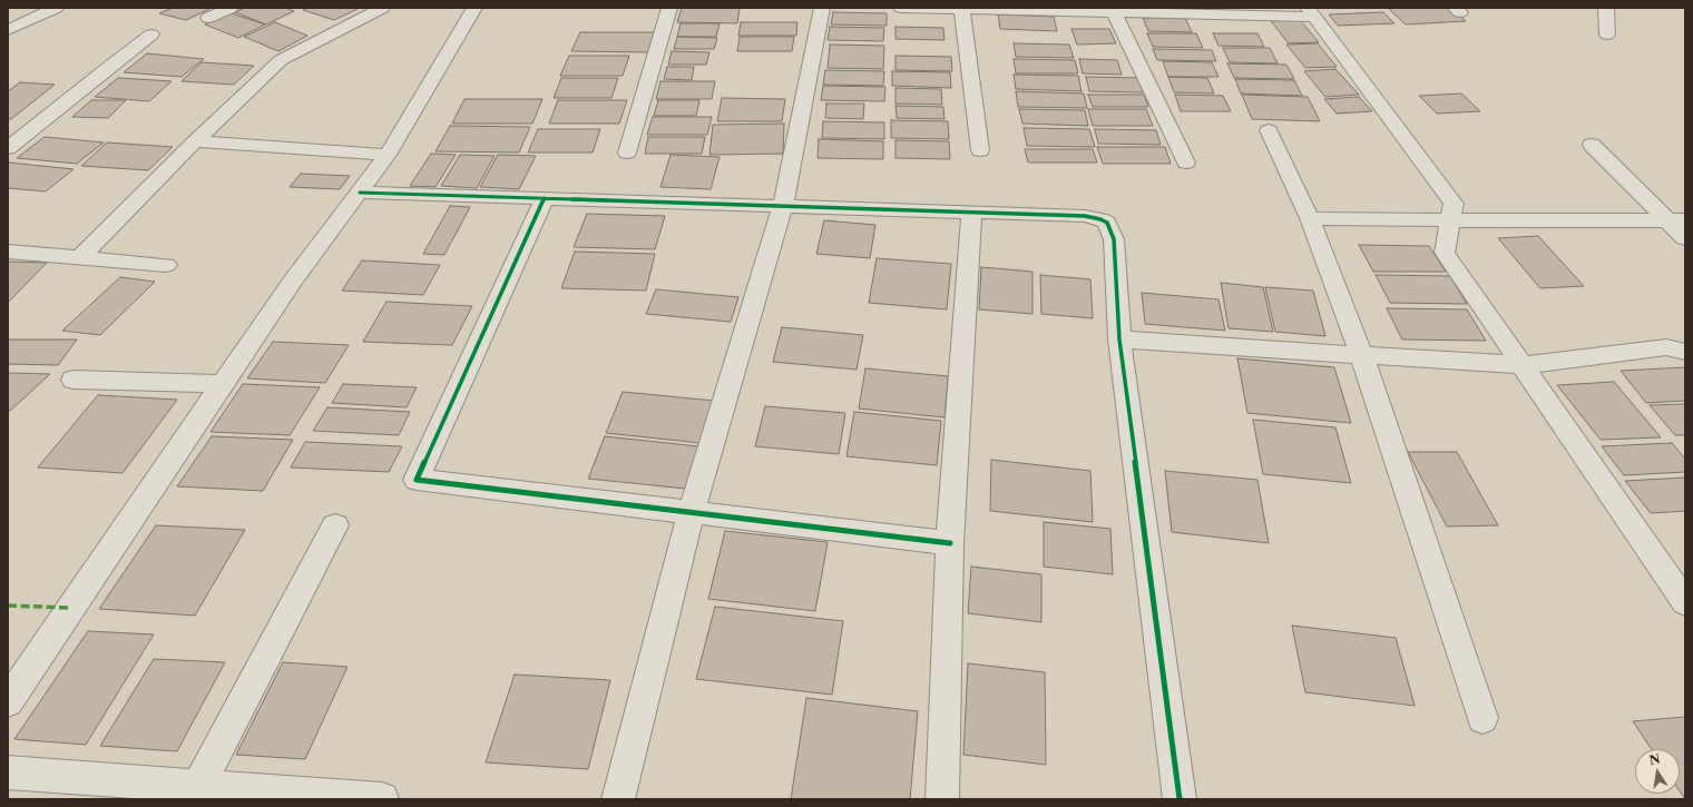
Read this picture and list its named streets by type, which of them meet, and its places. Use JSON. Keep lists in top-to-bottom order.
{
  "north": "top"
}
